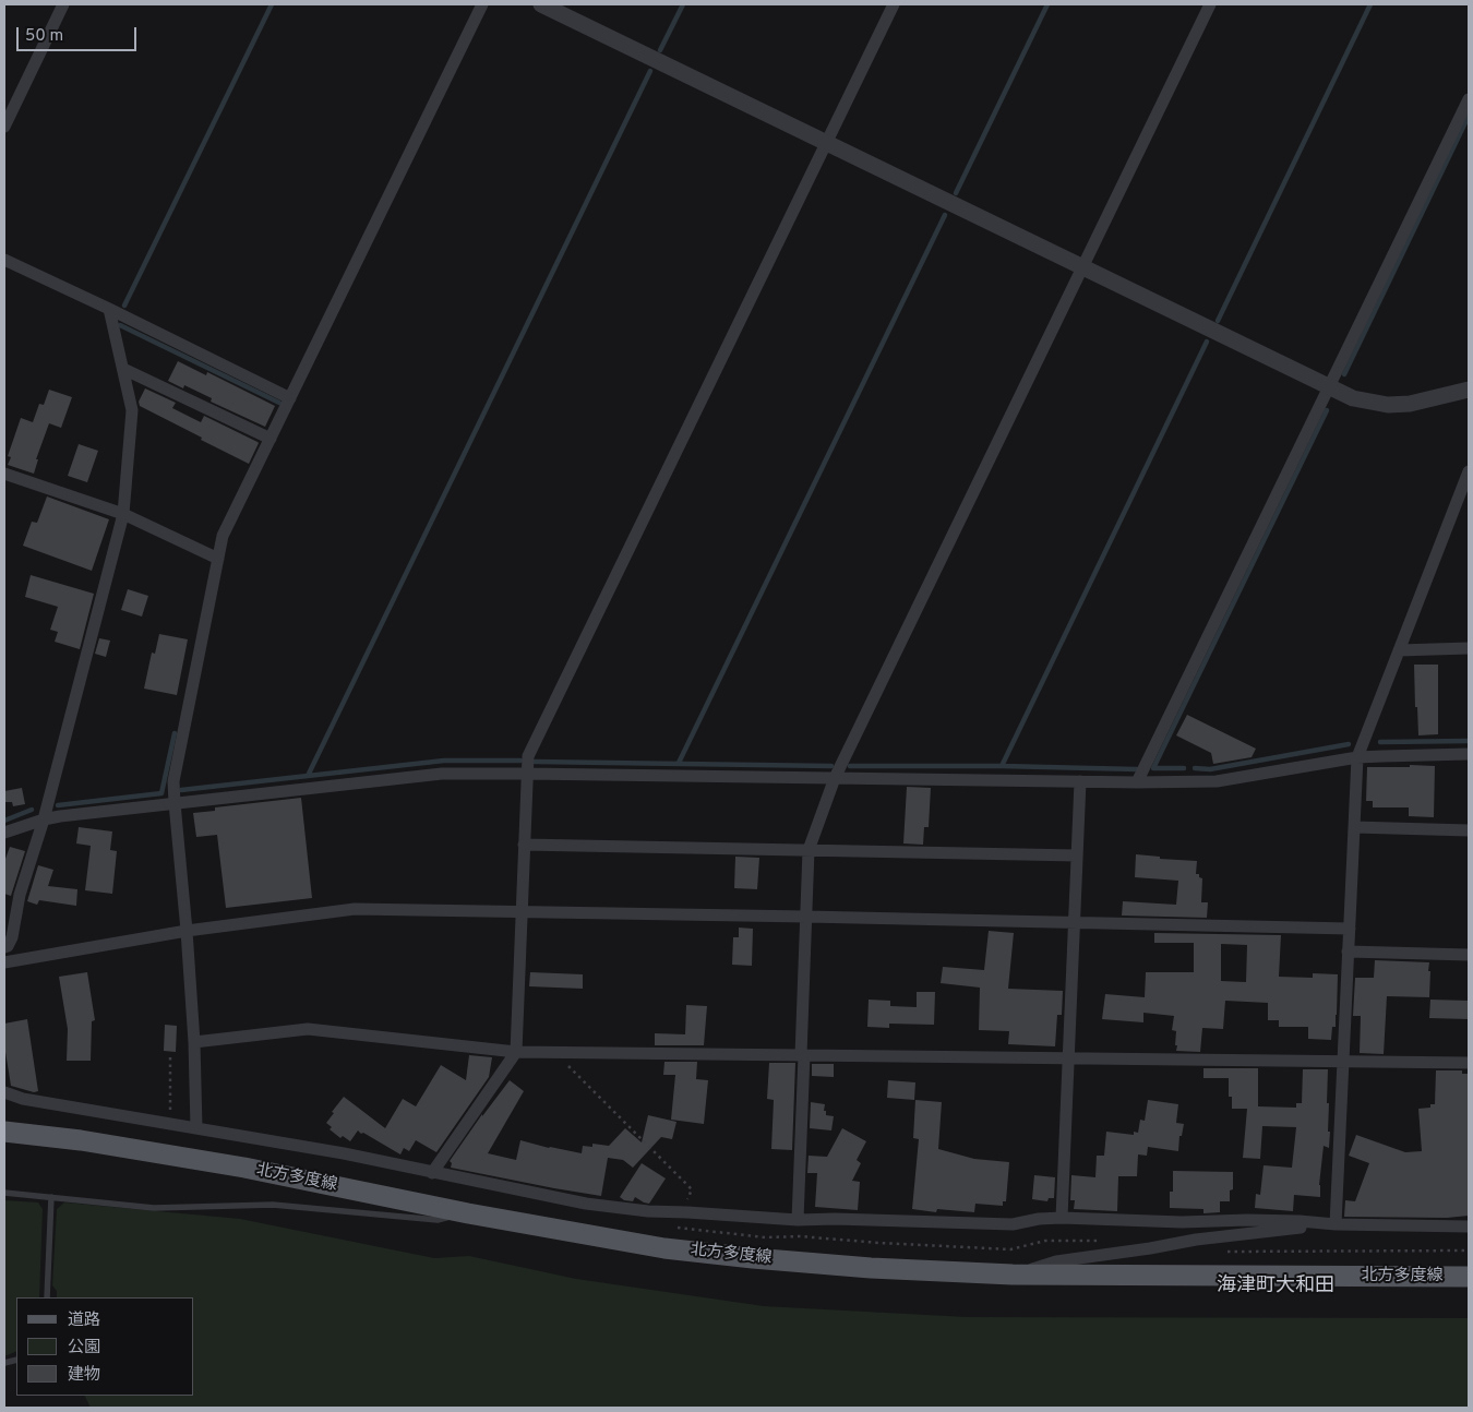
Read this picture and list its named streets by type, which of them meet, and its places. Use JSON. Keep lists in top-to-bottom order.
{
  "streets": {
    "main road": ["北方多度線"]
  },
  "districts": ["海津町大和田"],
  "legend": ["道路", "公園", "建物"],
  "scale_bar": "50 m"
}
